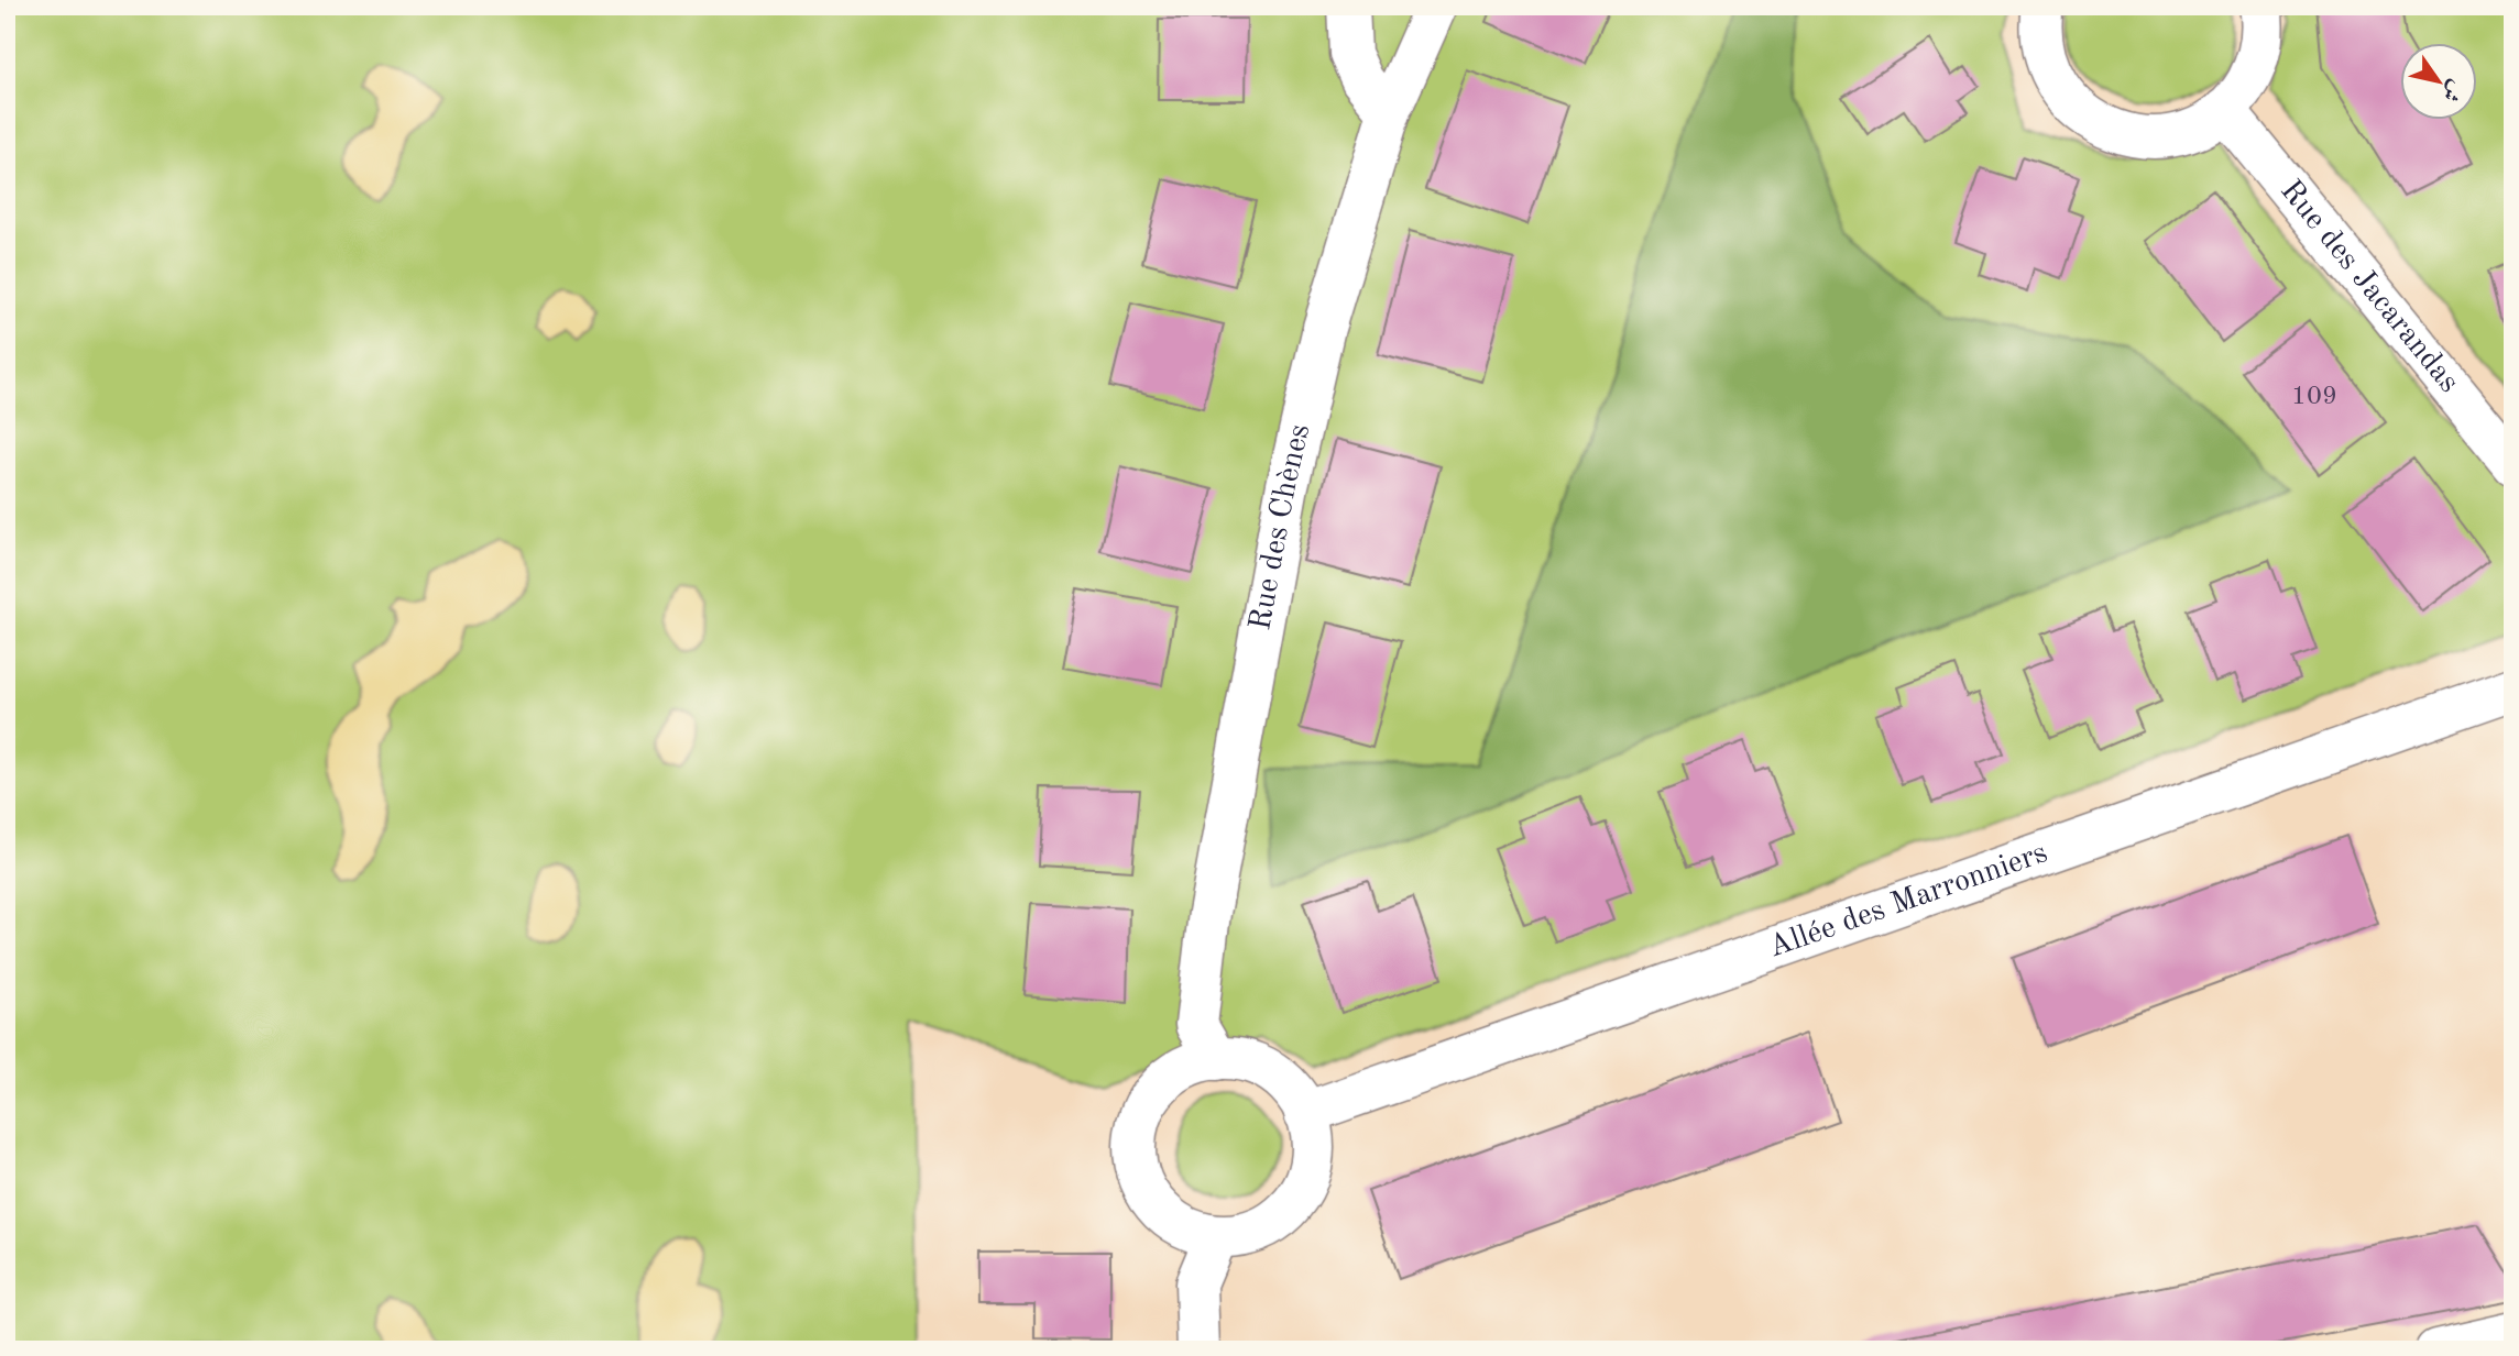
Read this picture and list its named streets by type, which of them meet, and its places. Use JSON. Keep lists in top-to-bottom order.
{
  "streets": {
    "street": ["Rue des Jacarandas", "Rue des Chènes", "Allée des Marronniers"]
  },
  "crossings": [
    ["Rue des Chènes", "Allée des Marronniers"]
  ],
  "house_numbers": ["109"],
  "north": "bottom right"
}
